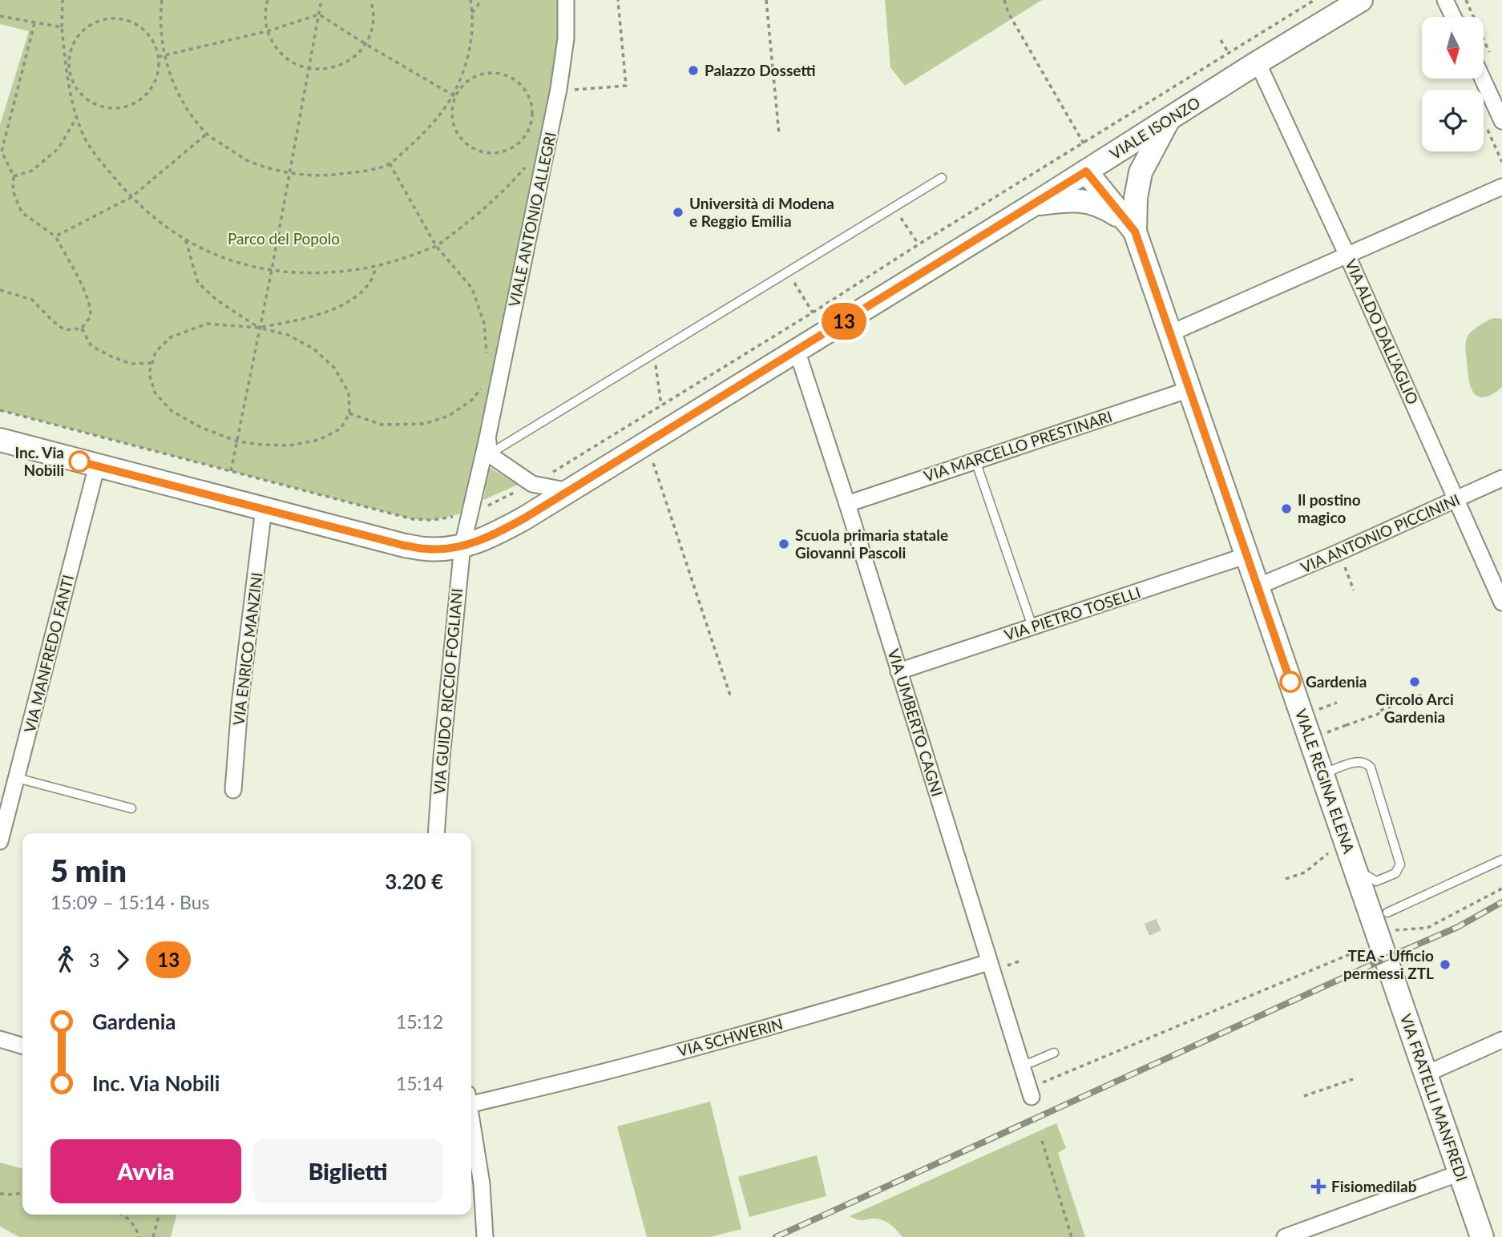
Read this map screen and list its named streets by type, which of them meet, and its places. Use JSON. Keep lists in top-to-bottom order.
{
  "streets": {
    "main road": ["VIALE ISONZO", "VIALE REGINA ELENA", "VIA FRATELLI MANFREDI"],
    "street": [
      "VIALE ANTONIO ALLEGRI",
      "VIA ALDO DALL'AGLIO",
      "VIA MARCELLO PRESTINARI",
      "VIA ANTONIO PICCININI",
      "VIA PIETRO TOSELLI",
      "VIA ENRICO MANZINI",
      "VIA MANFREDO FANTI",
      "VIA GUIDO RICCIO FOGLIANI",
      "VIA UMBERTO CAGNI",
      "VIA SCHWERIN"
    ]
  },
  "crossings": [
    ["VIALE ISONZO", "VIALE ANTONIO ALLEGRI"],
    ["VIALE ISONZO", "VIA ALDO DALL'AGLIO"],
    ["VIALE ISONZO", "VIA ENRICO MANZINI"],
    ["VIALE ISONZO", "VIA MANFREDO FANTI"],
    ["VIALE ISONZO", "VIA GUIDO RICCIO FOGLIANI"],
    ["VIALE ISONZO", "VIA UMBERTO CAGNI"],
    ["VIALE ISONZO", "VIALE REGINA ELENA"],
    ["VIALE ANTONIO ALLEGRI", "VIA GUIDO RICCIO FOGLIANI"],
    ["VIA ALDO DALL'AGLIO", "VIA ANTONIO PICCININI"],
    ["VIA MARCELLO PRESTINARI", "VIA UMBERTO CAGNI"],
    ["VIA MARCELLO PRESTINARI", "VIALE REGINA ELENA"],
    ["VIA ANTONIO PICCININI", "VIALE REGINA ELENA"],
    ["VIA PIETRO TOSELLI", "VIA UMBERTO CAGNI"],
    ["VIA PIETRO TOSELLI", "VIALE REGINA ELENA"],
    ["VIA UMBERTO CAGNI", "VIA SCHWERIN"],
    ["VIALE REGINA ELENA", "VIA FRATELLI MANFREDI"]
  ],
  "parks": ["Parco del Popolo"],
  "places": {
    "other": [
      "Palazzo Dossetti",
      "Università di Modena e Reggio Emilia",
      "Inc. Via Nobili",
      "Il postino magico",
      "Scuola primaria statale Giovanni Pascoli",
      "Gardenia",
      "Circolo Arci Gardenia",
      "TEA - Ufficio permessi ZTL"
    ],
    "health": ["Fisiomedilab"]
  },
  "lines": ["bus line 13"],
  "north": "bottom",
  "page": {
    "on_map": "13",
    "heading": ["5 min", "15:09 – 15:14 · Bus", "3.20 €"],
    "legs": ["3", "13"],
    "list": [
      {
        "name": "Gardenia",
        "value": "15:12"
      },
      {
        "name": "Inc. Via Nobili",
        "value": "15:14"
      }
    ],
    "buttons": ["Avvia", "Biglietti"]
  }
}
